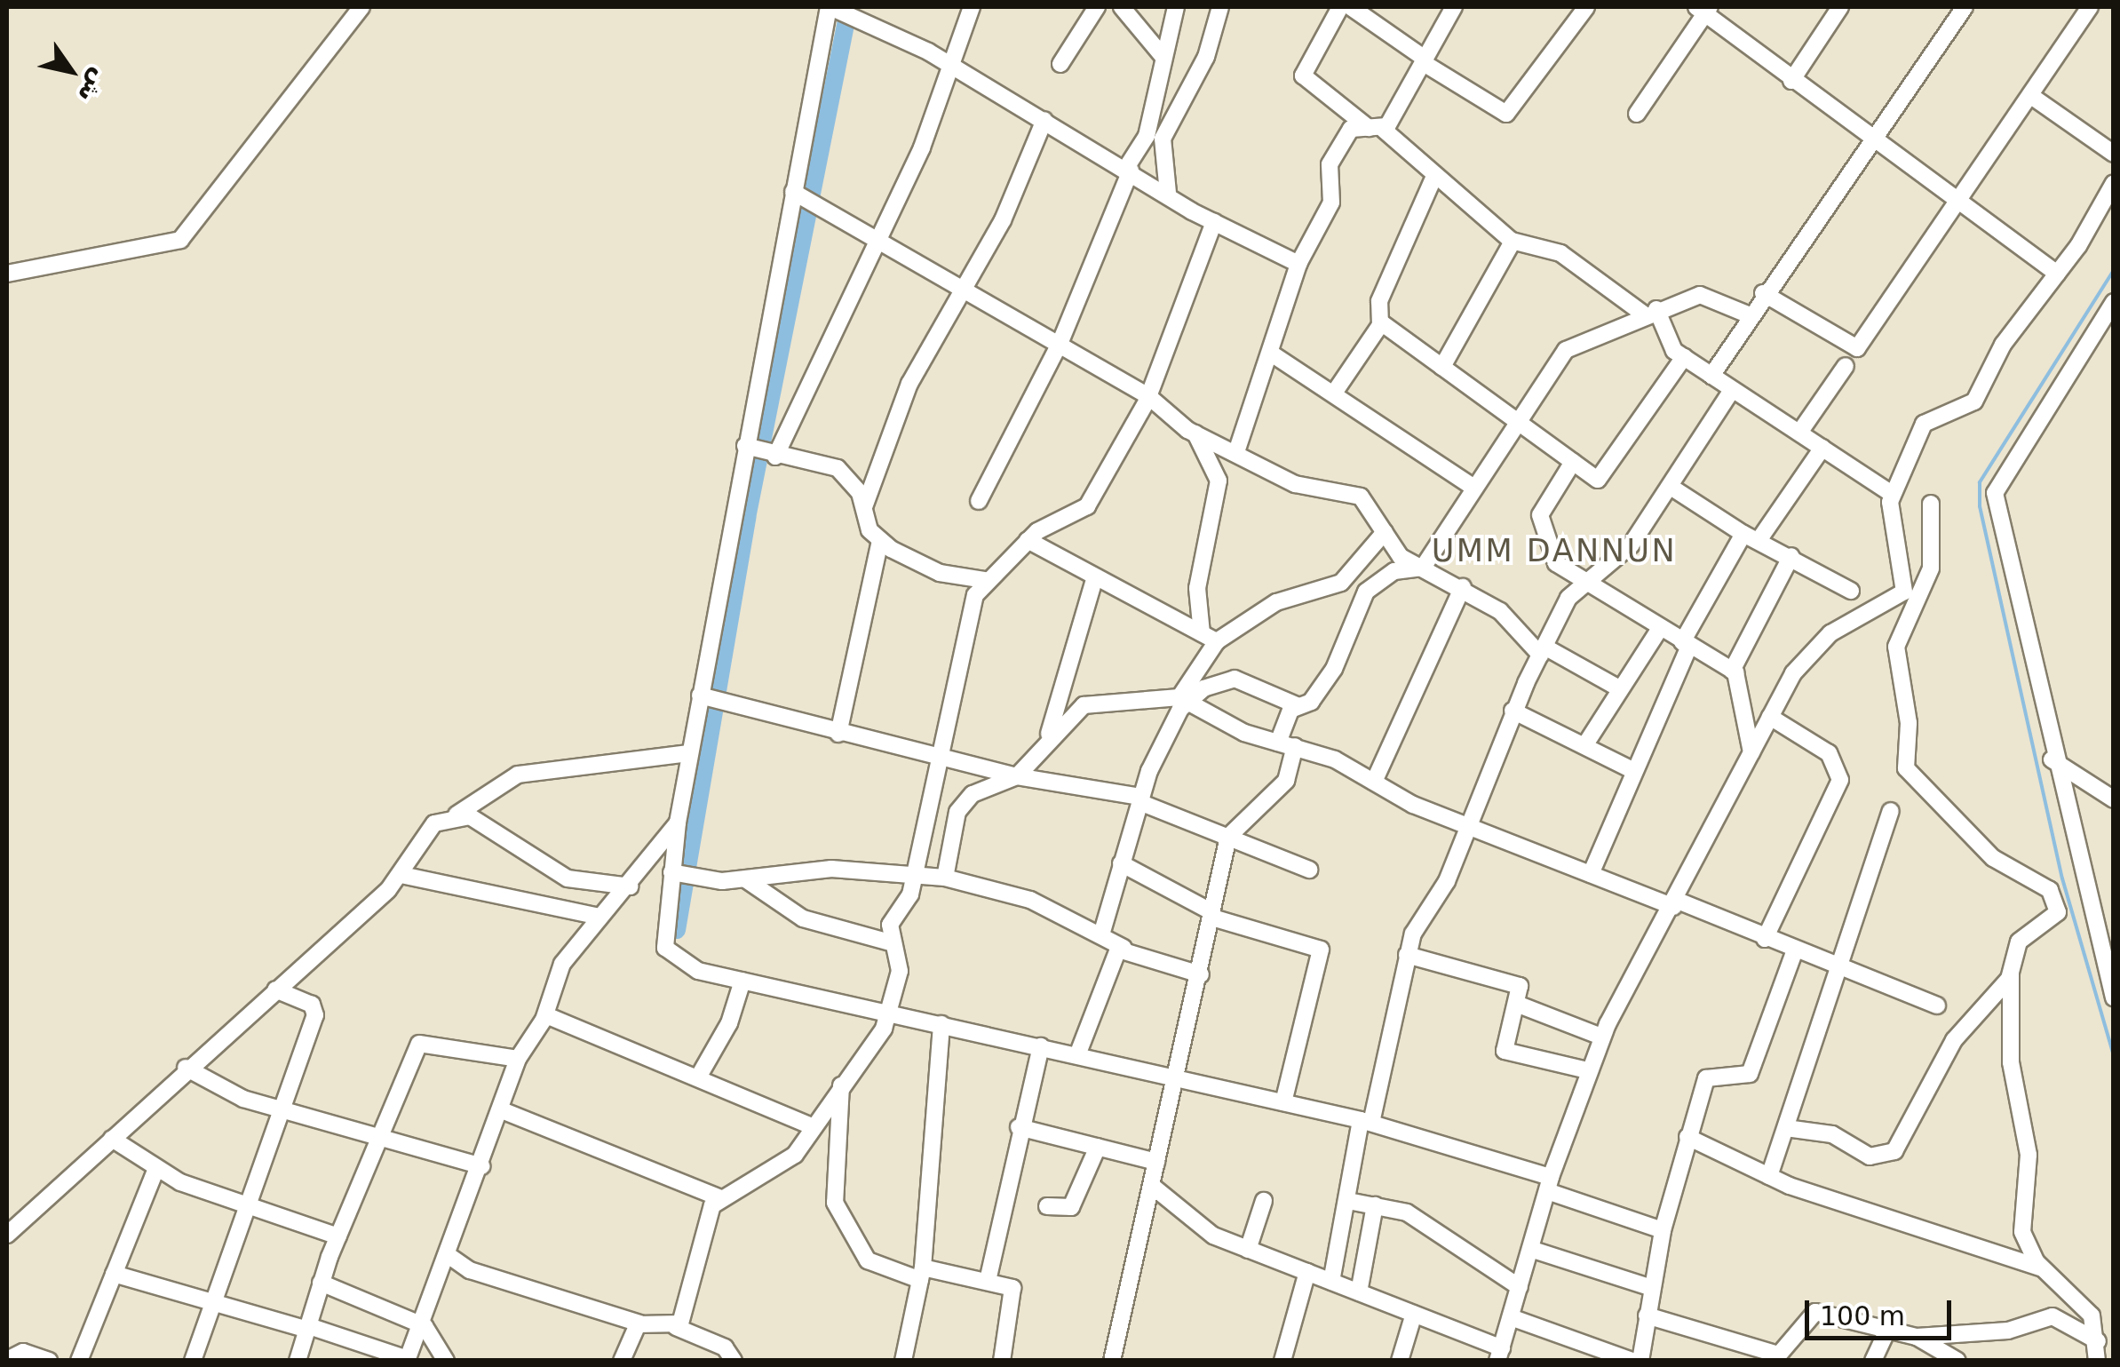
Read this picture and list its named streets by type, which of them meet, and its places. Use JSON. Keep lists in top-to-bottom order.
{
  "districts": ["UMM DANNUN"],
  "scale_bar": "100 m",
  "north": "bottom right"
}
